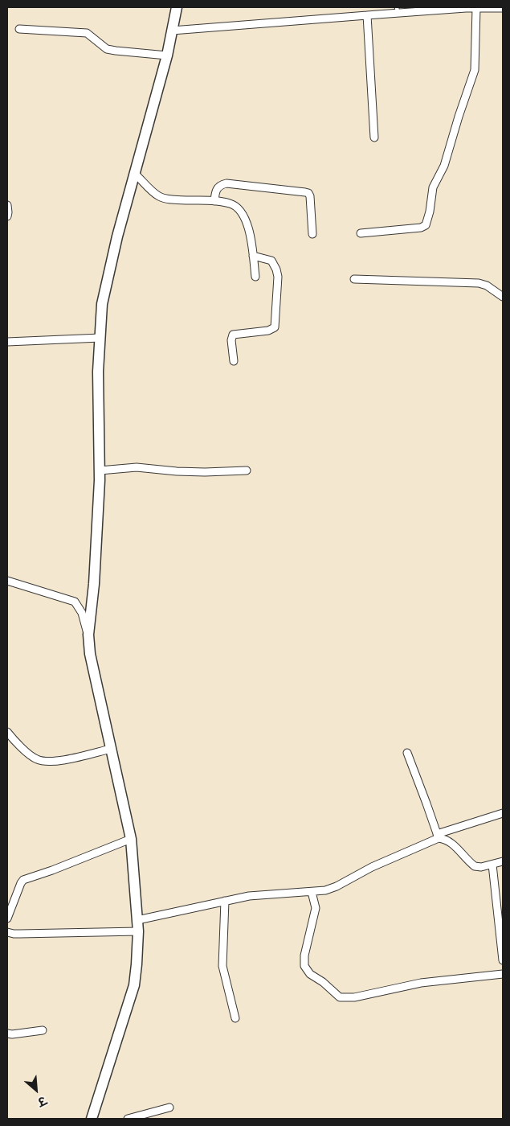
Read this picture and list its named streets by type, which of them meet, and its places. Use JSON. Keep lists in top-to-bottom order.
{
  "north": "bottom right"
}
